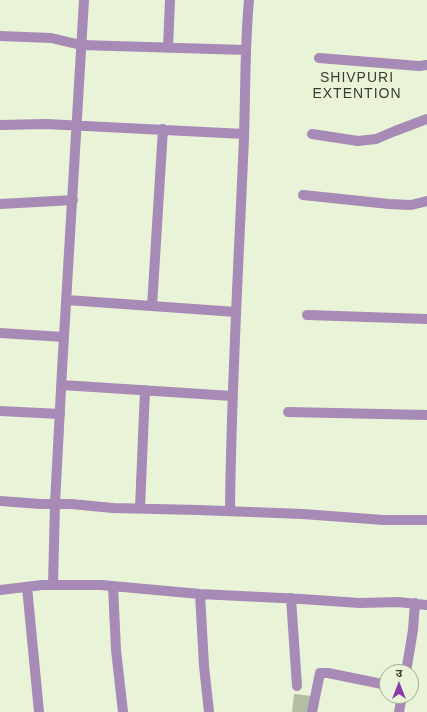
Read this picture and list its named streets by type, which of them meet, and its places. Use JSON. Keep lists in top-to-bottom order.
{
  "districts": ["SHIVPURI EXTENTION"],
  "north": "top"
}
